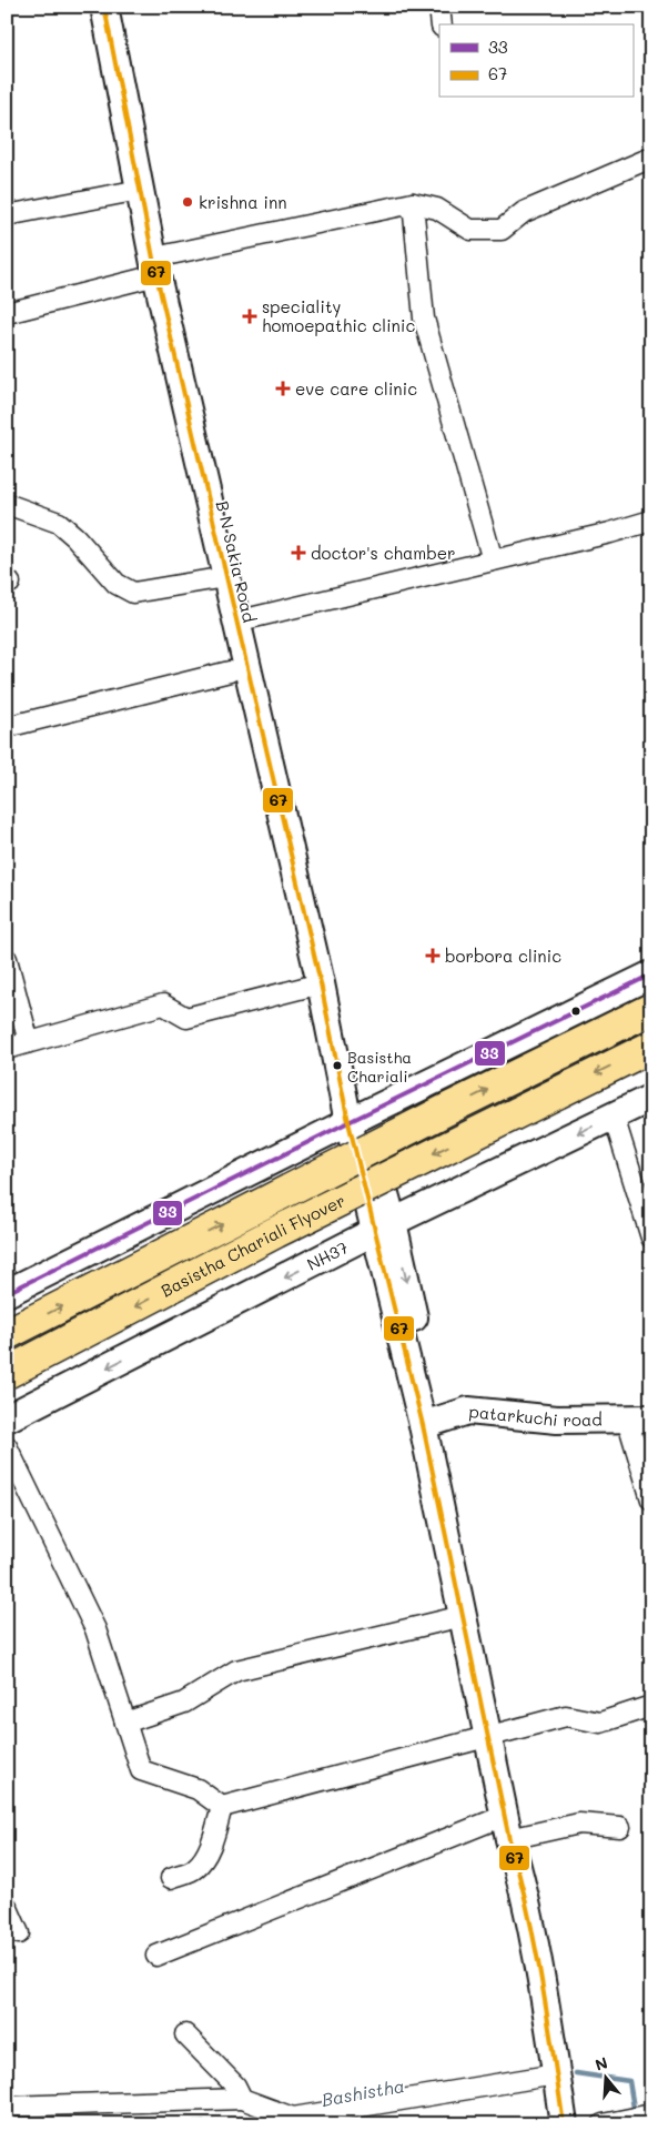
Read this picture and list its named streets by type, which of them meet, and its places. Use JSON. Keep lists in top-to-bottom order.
{
  "streets": {
    "highway": ["Basistha Chariali Flyover"],
    "street": ["B N Sakia Road", "NH37", "patarkuchi road"]
  },
  "water": ["Bashistha"],
  "places": {
    "other": ["krishna inn", "Basistha Chariali"],
    "health": [
      "speciality homoepathic clinic",
      "eve care clinic",
      "doctor's chamber",
      "borbora clinic"
    ]
  },
  "lines": ["transit line 67", "transit line 33"],
  "legend": ["33", "67"],
  "north": "top"
}
